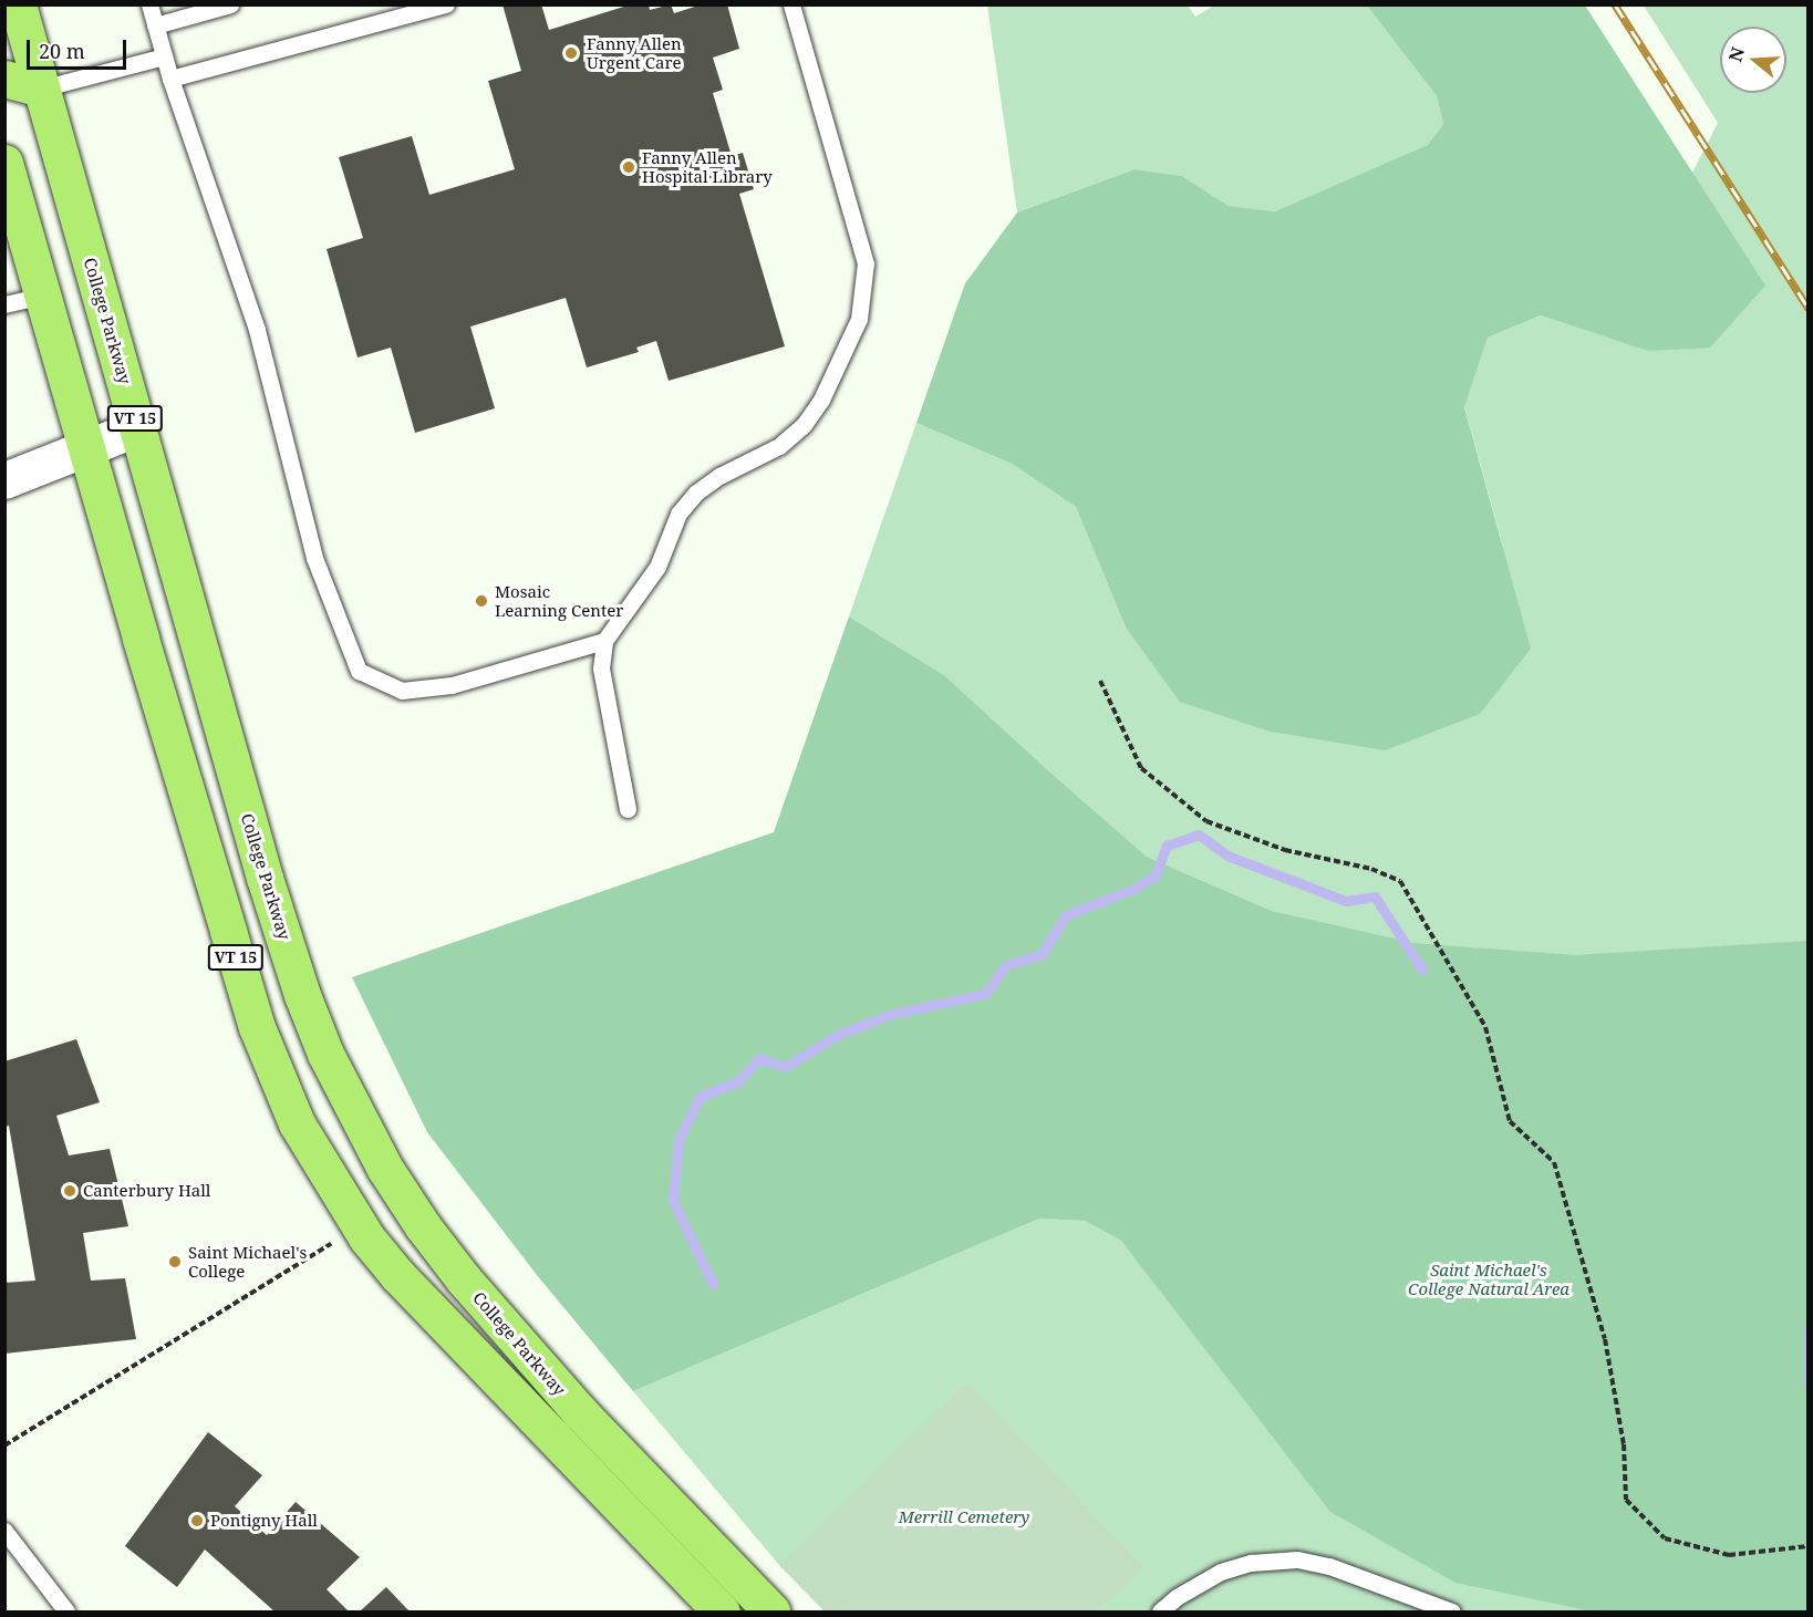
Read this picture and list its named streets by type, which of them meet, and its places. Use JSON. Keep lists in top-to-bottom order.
{
  "streets": {
    "main road": ["College Parkway", "VT 15"]
  },
  "parks": ["Saint Michael's College Natural Area", "Merrill Cemetery"],
  "places": [
    "Fanny Allen Urgent Care",
    "Fanny Allen Hospital Library",
    "Mosaic Learning Center",
    "Canterbury Hall",
    "Saint Michael's College",
    "Pontigny Hall"
  ],
  "scale_bar": "20 m",
  "north": "left"
}
